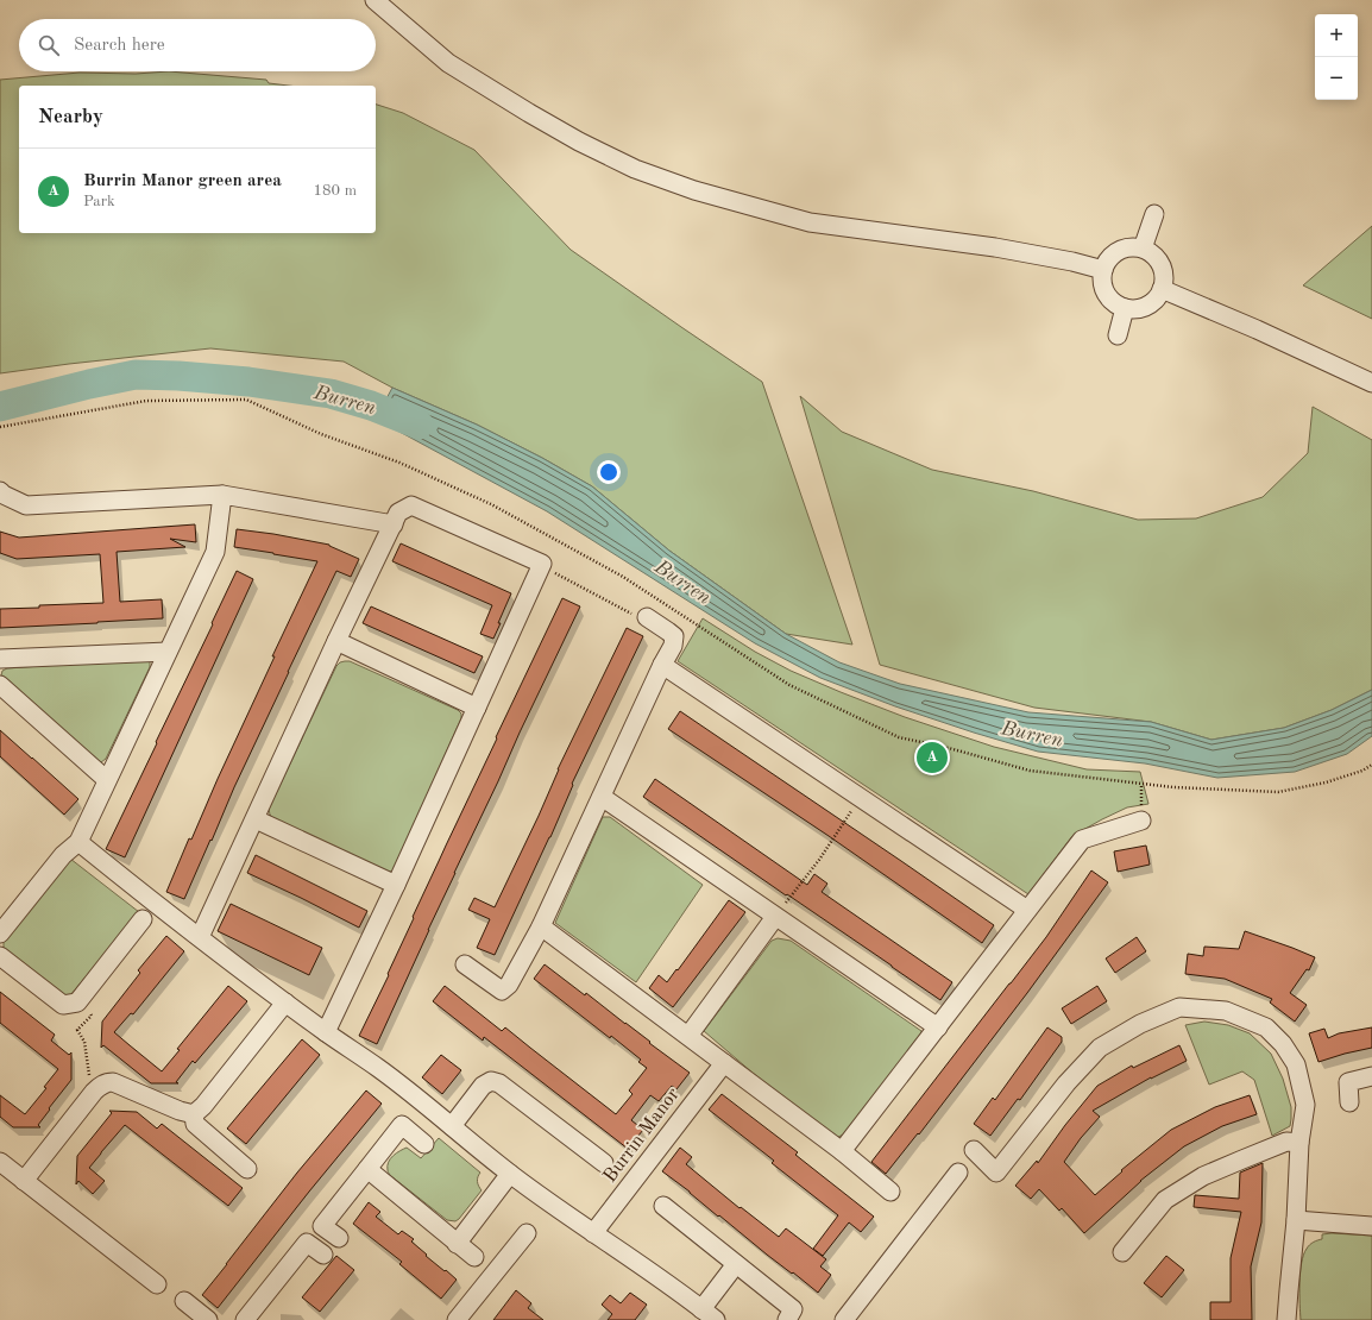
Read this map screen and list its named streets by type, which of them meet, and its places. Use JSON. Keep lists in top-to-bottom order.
{
  "streets": {
    "street": ["Burrin Manor"]
  },
  "water": ["Burren"],
  "page": {
    "map_buttons": ["+", "−"],
    "search": "Search here",
    "heading": "Nearby",
    "list": [
      {
        "mark": "A",
        "name": "Burrin Manor green area",
        "note": "Park",
        "value": "180 m"
      }
    ],
    "pins": "A"
  }
}
